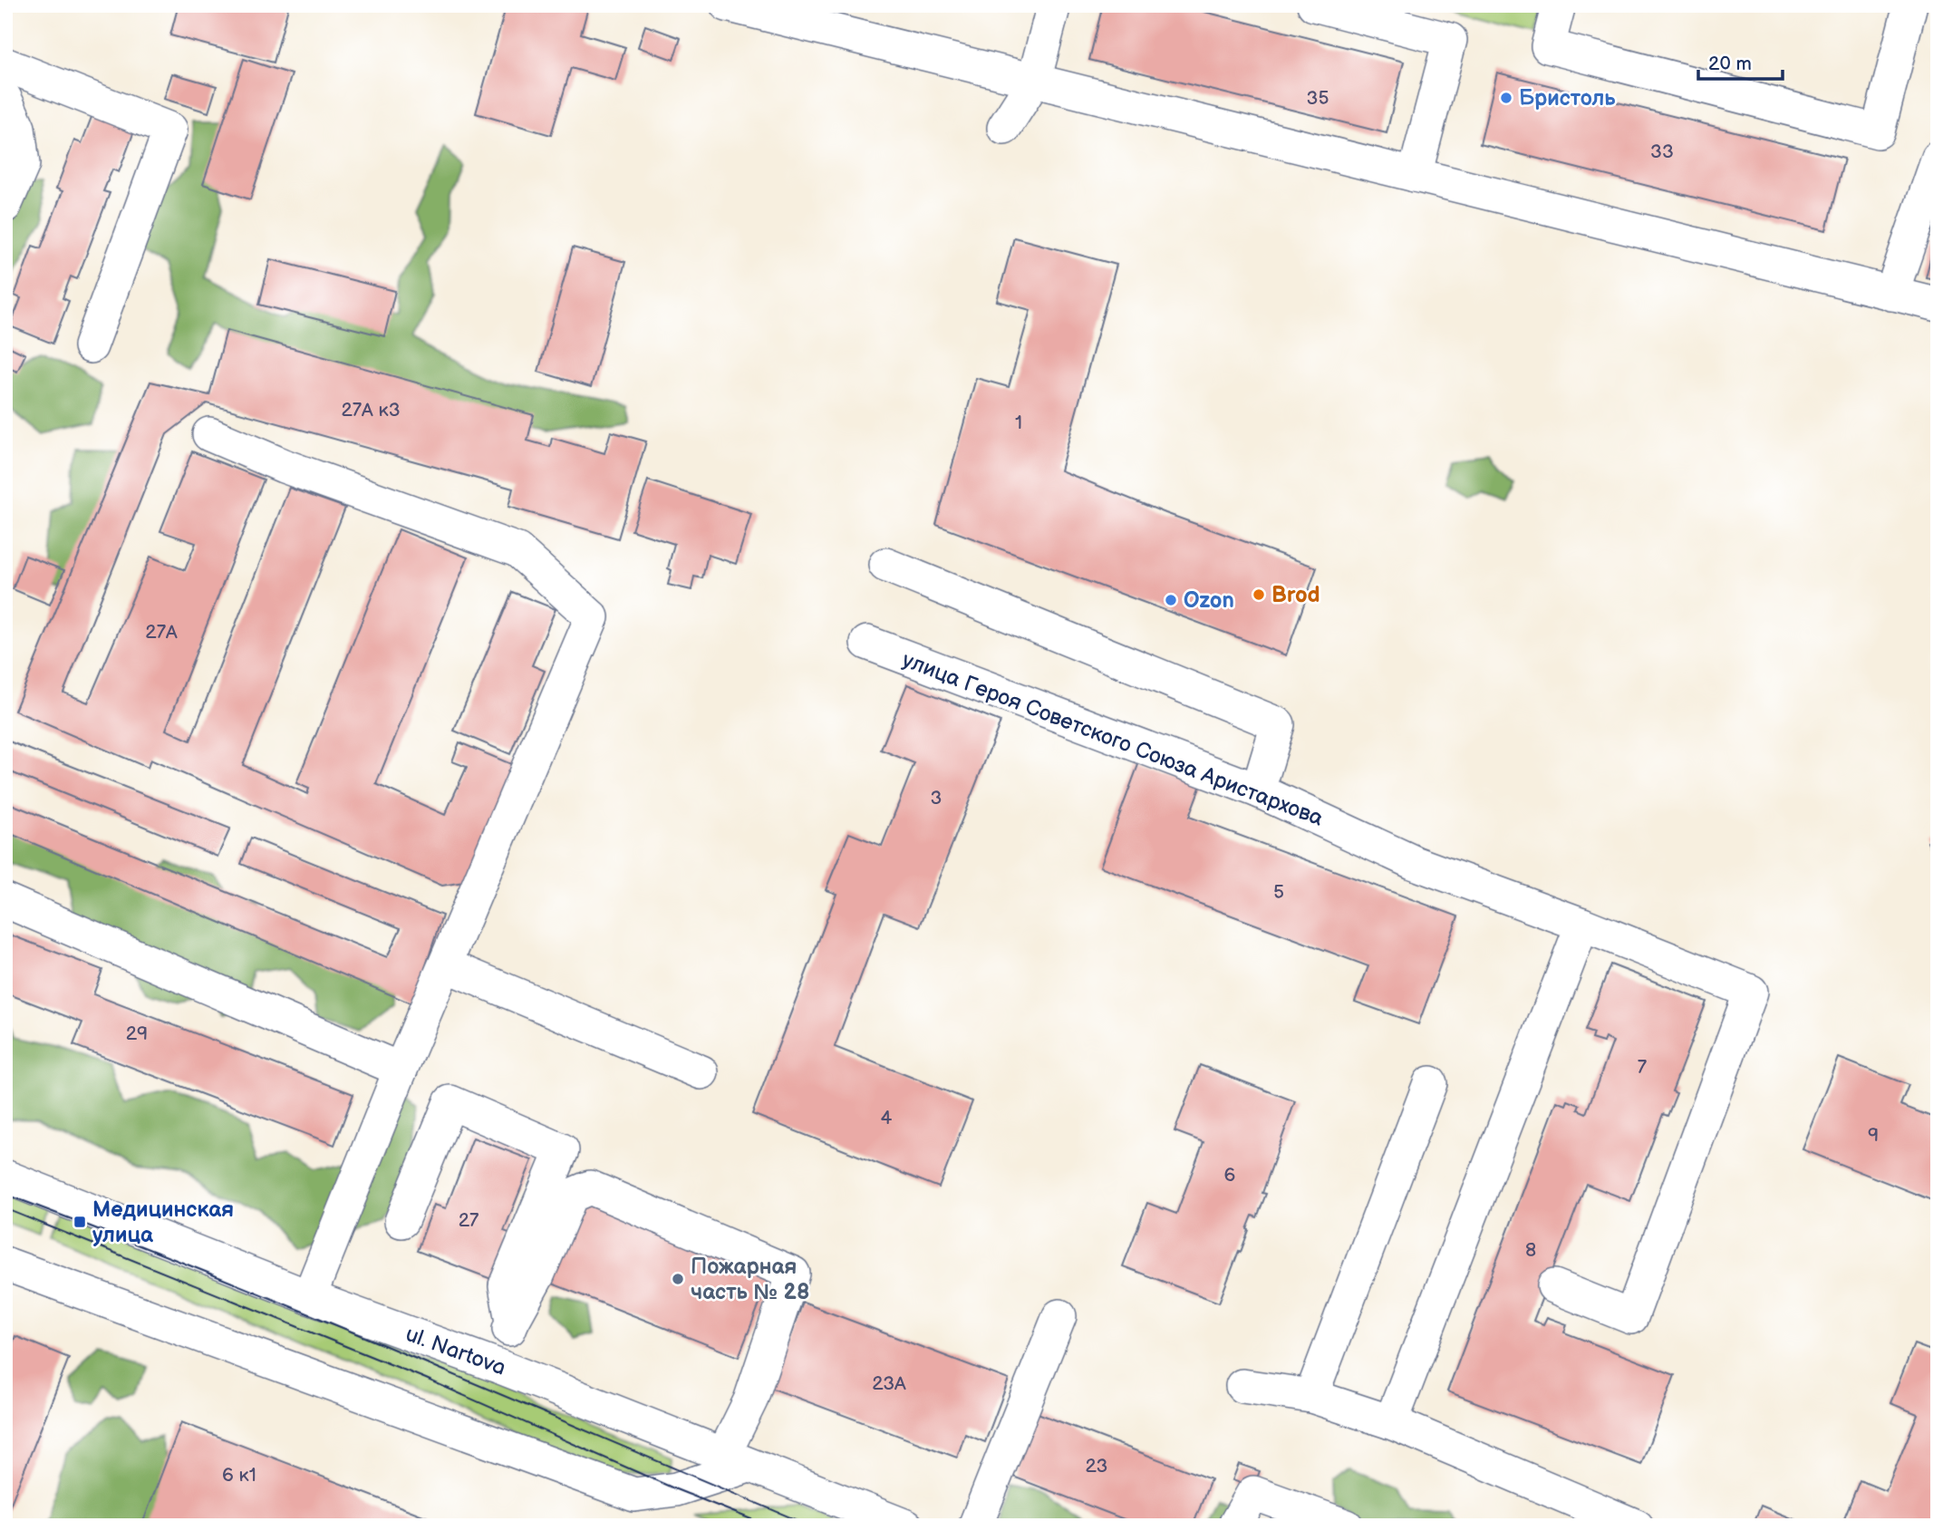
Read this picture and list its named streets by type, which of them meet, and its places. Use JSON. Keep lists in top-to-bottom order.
{
  "streets": {
    "street": ["улица Героя Советского Союза Аристархова", "ul. Nartova"]
  },
  "places": {
    "other": [
      "Бристоль",
      "Brod",
      "Ozon",
      "Пожарная часть № 28"
    ],
    "transit": ["Медицинская улица"]
  },
  "house_numbers": [
    "35",
    "33",
    "27А к3",
    "1",
    "27А",
    "3",
    "5",
    "29",
    "7",
    "4",
    "9",
    "6",
    "27",
    "8",
    "23А",
    "23",
    "6 к1"
  ],
  "scale_bar": "20 m"
}
